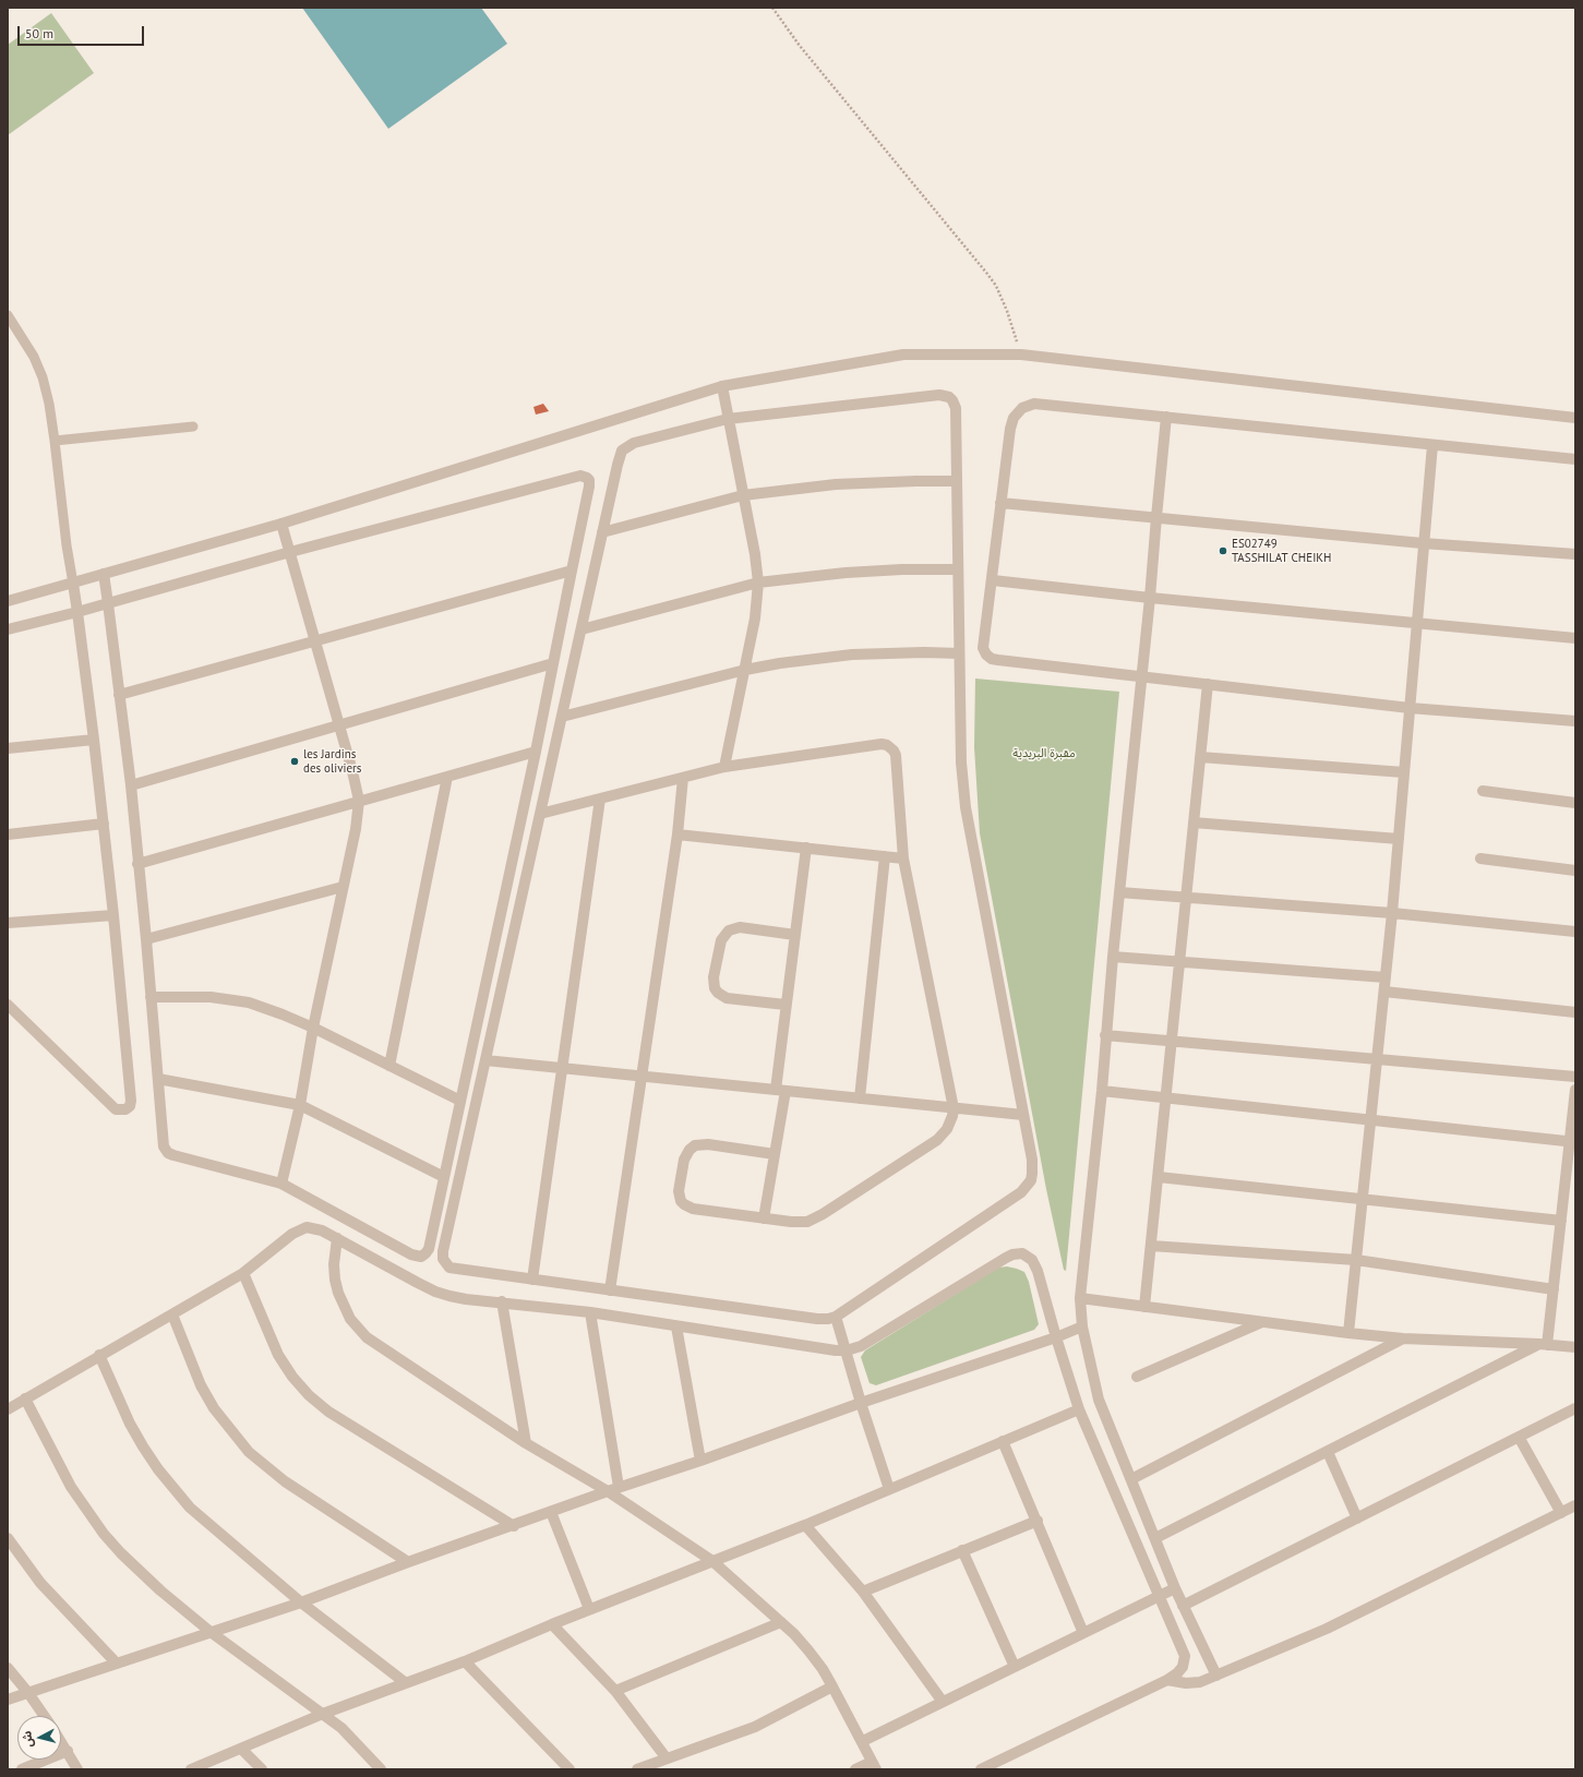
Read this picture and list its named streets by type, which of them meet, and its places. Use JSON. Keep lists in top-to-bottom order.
{
  "parks": ["مقبرة البريدية"],
  "places": ["ES02749 TASSHILAT CHEIKH", "les Jardins des oliviers"],
  "scale_bar": "50 m",
  "north": "left"
}
